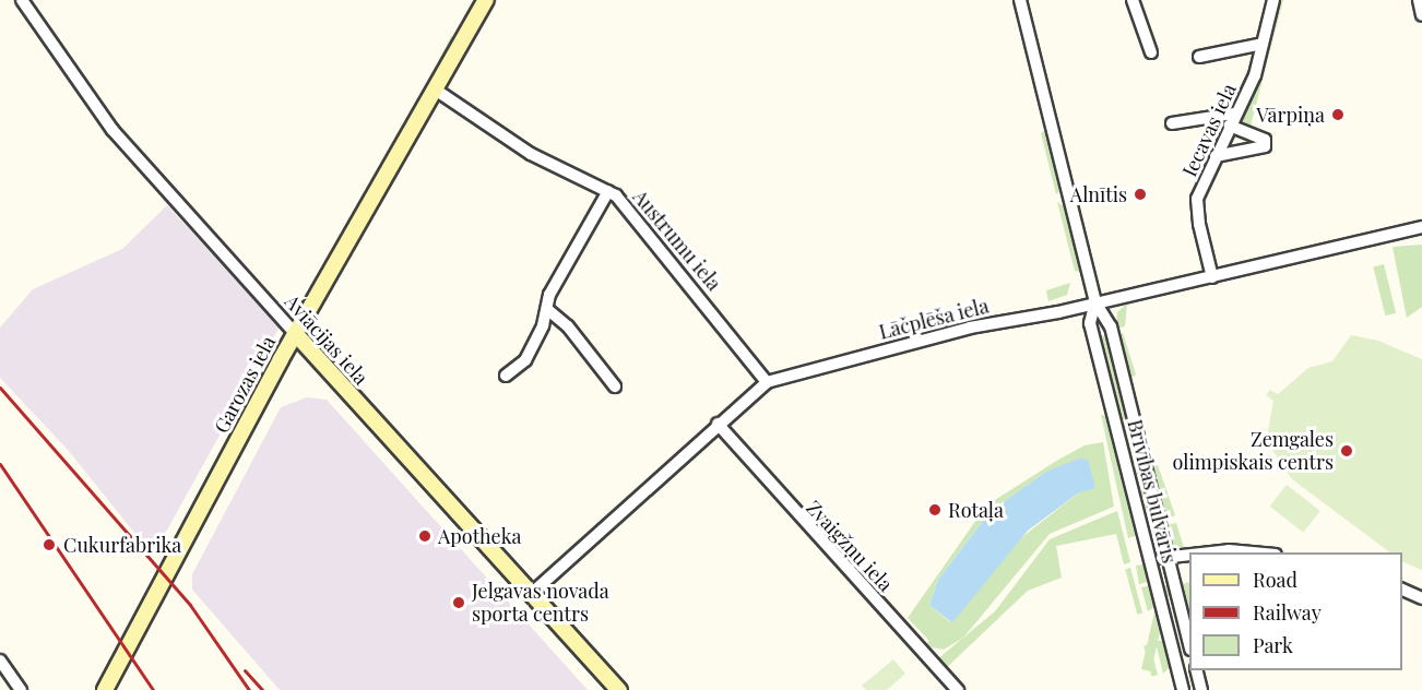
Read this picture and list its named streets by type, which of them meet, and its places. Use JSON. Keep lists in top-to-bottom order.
{
  "streets": {
    "main road": ["Aviācijas iela", "Garozas iela"],
    "street": [
      "Iecavas iela",
      "Austrumu iela",
      "Lāčplēša iela",
      "Brīvības bulvāris",
      "Zvaigžņu iela"
    ]
  },
  "crossings": [
    ["Iecavas iela", "Lāčplēša iela"],
    ["Austrumu iela", "Lāčplēša iela"],
    ["Austrumu iela", "Garozas iela"],
    ["Lāčplēša iela", "Aviācijas iela"],
    ["Lāčplēša iela", "Brīvības bulvāris"],
    ["Lāčplēša iela", "Zvaigžņu iela"],
    ["Aviācijas iela", "Garozas iela"]
  ],
  "places": [
    "Vārpiņa",
    "Alnītis",
    "Zemgales olimpiskais centrs",
    "Rotaļa",
    "Apotheka",
    "Cukurfabrika",
    "Jelgavas novada sporta centrs"
  ],
  "legend": ["Road", "Railway", "Park"]
}
